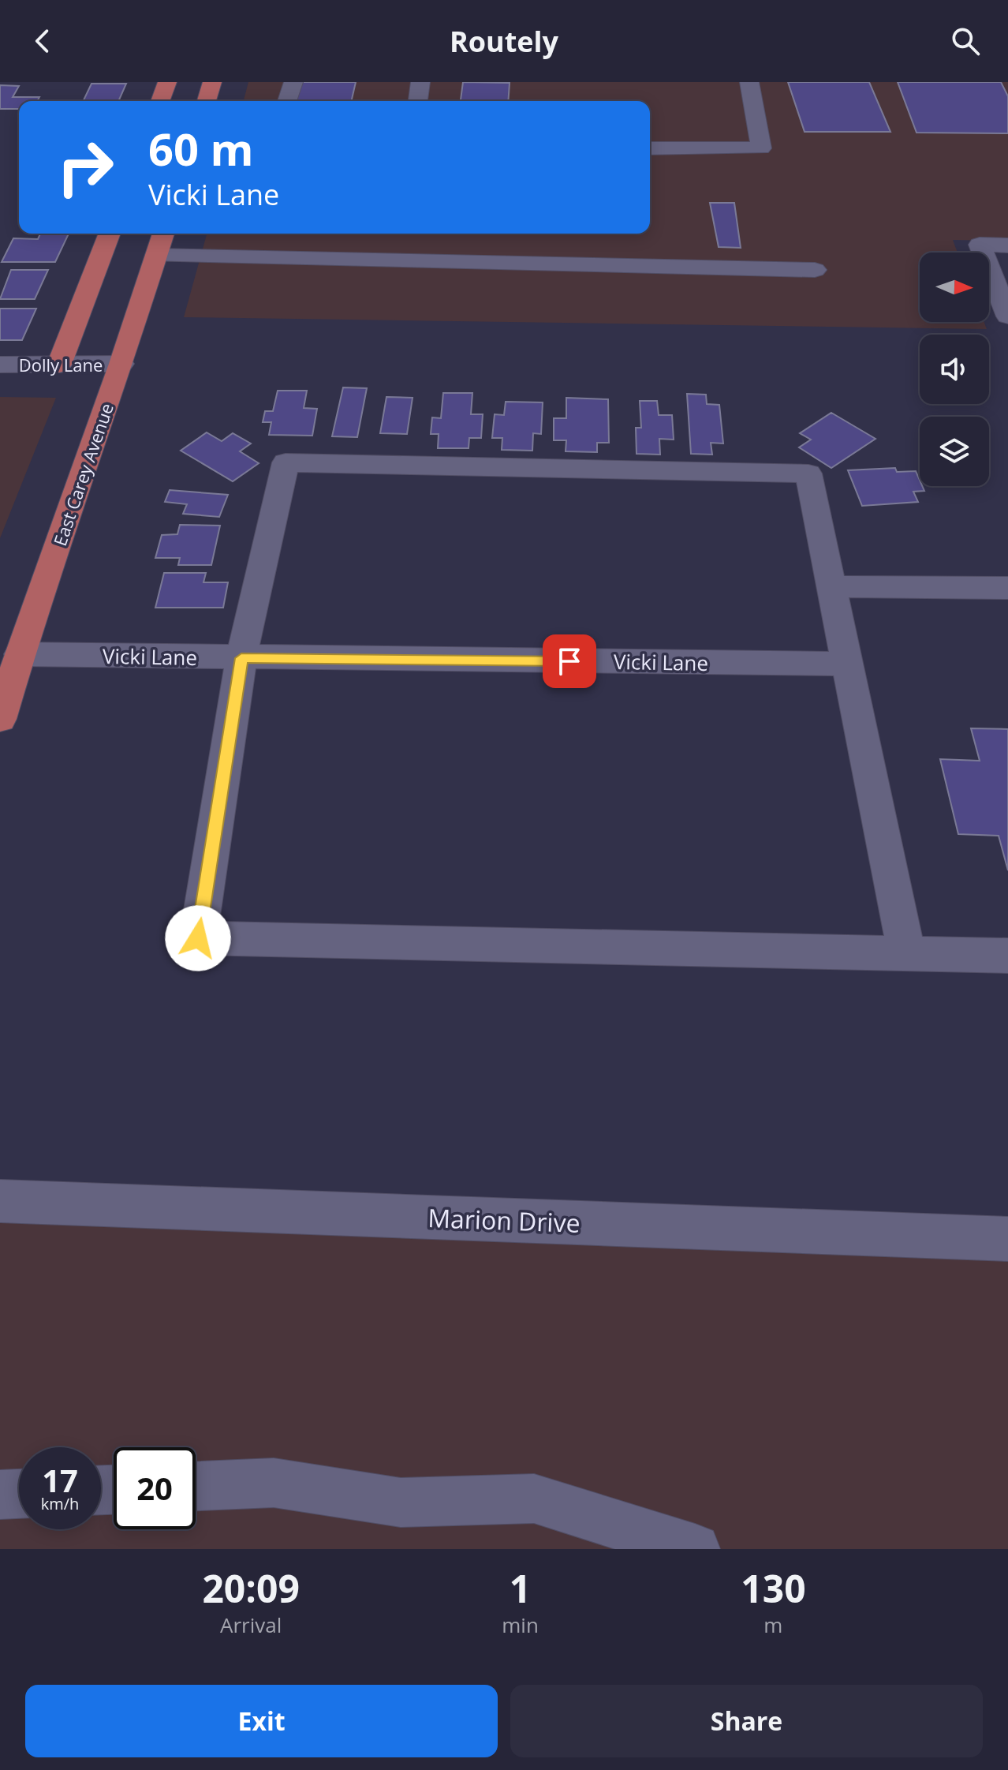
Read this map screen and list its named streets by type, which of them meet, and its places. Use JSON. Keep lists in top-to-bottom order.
{
  "streets": {
    "main road": ["East Carey Avenue"],
    "street": ["Dolly Lane", "Vicki Lane", "Marion Drive"]
  },
  "crossings": [
    ["Dolly Lane", "East Carey Avenue"],
    ["East Carey Avenue", "Vicki Lane"]
  ],
  "north": "right",
  "page": {
    "header": "Routely",
    "turn": ["60 m", "Vicki Lane"],
    "speed": "17 km/h",
    "limit": "20",
    "eta": [
      "20:09",
      "Arrival",
      "1",
      "min",
      "130",
      "m"
    ],
    "buttons": ["Exit", "Share"]
  }
}
